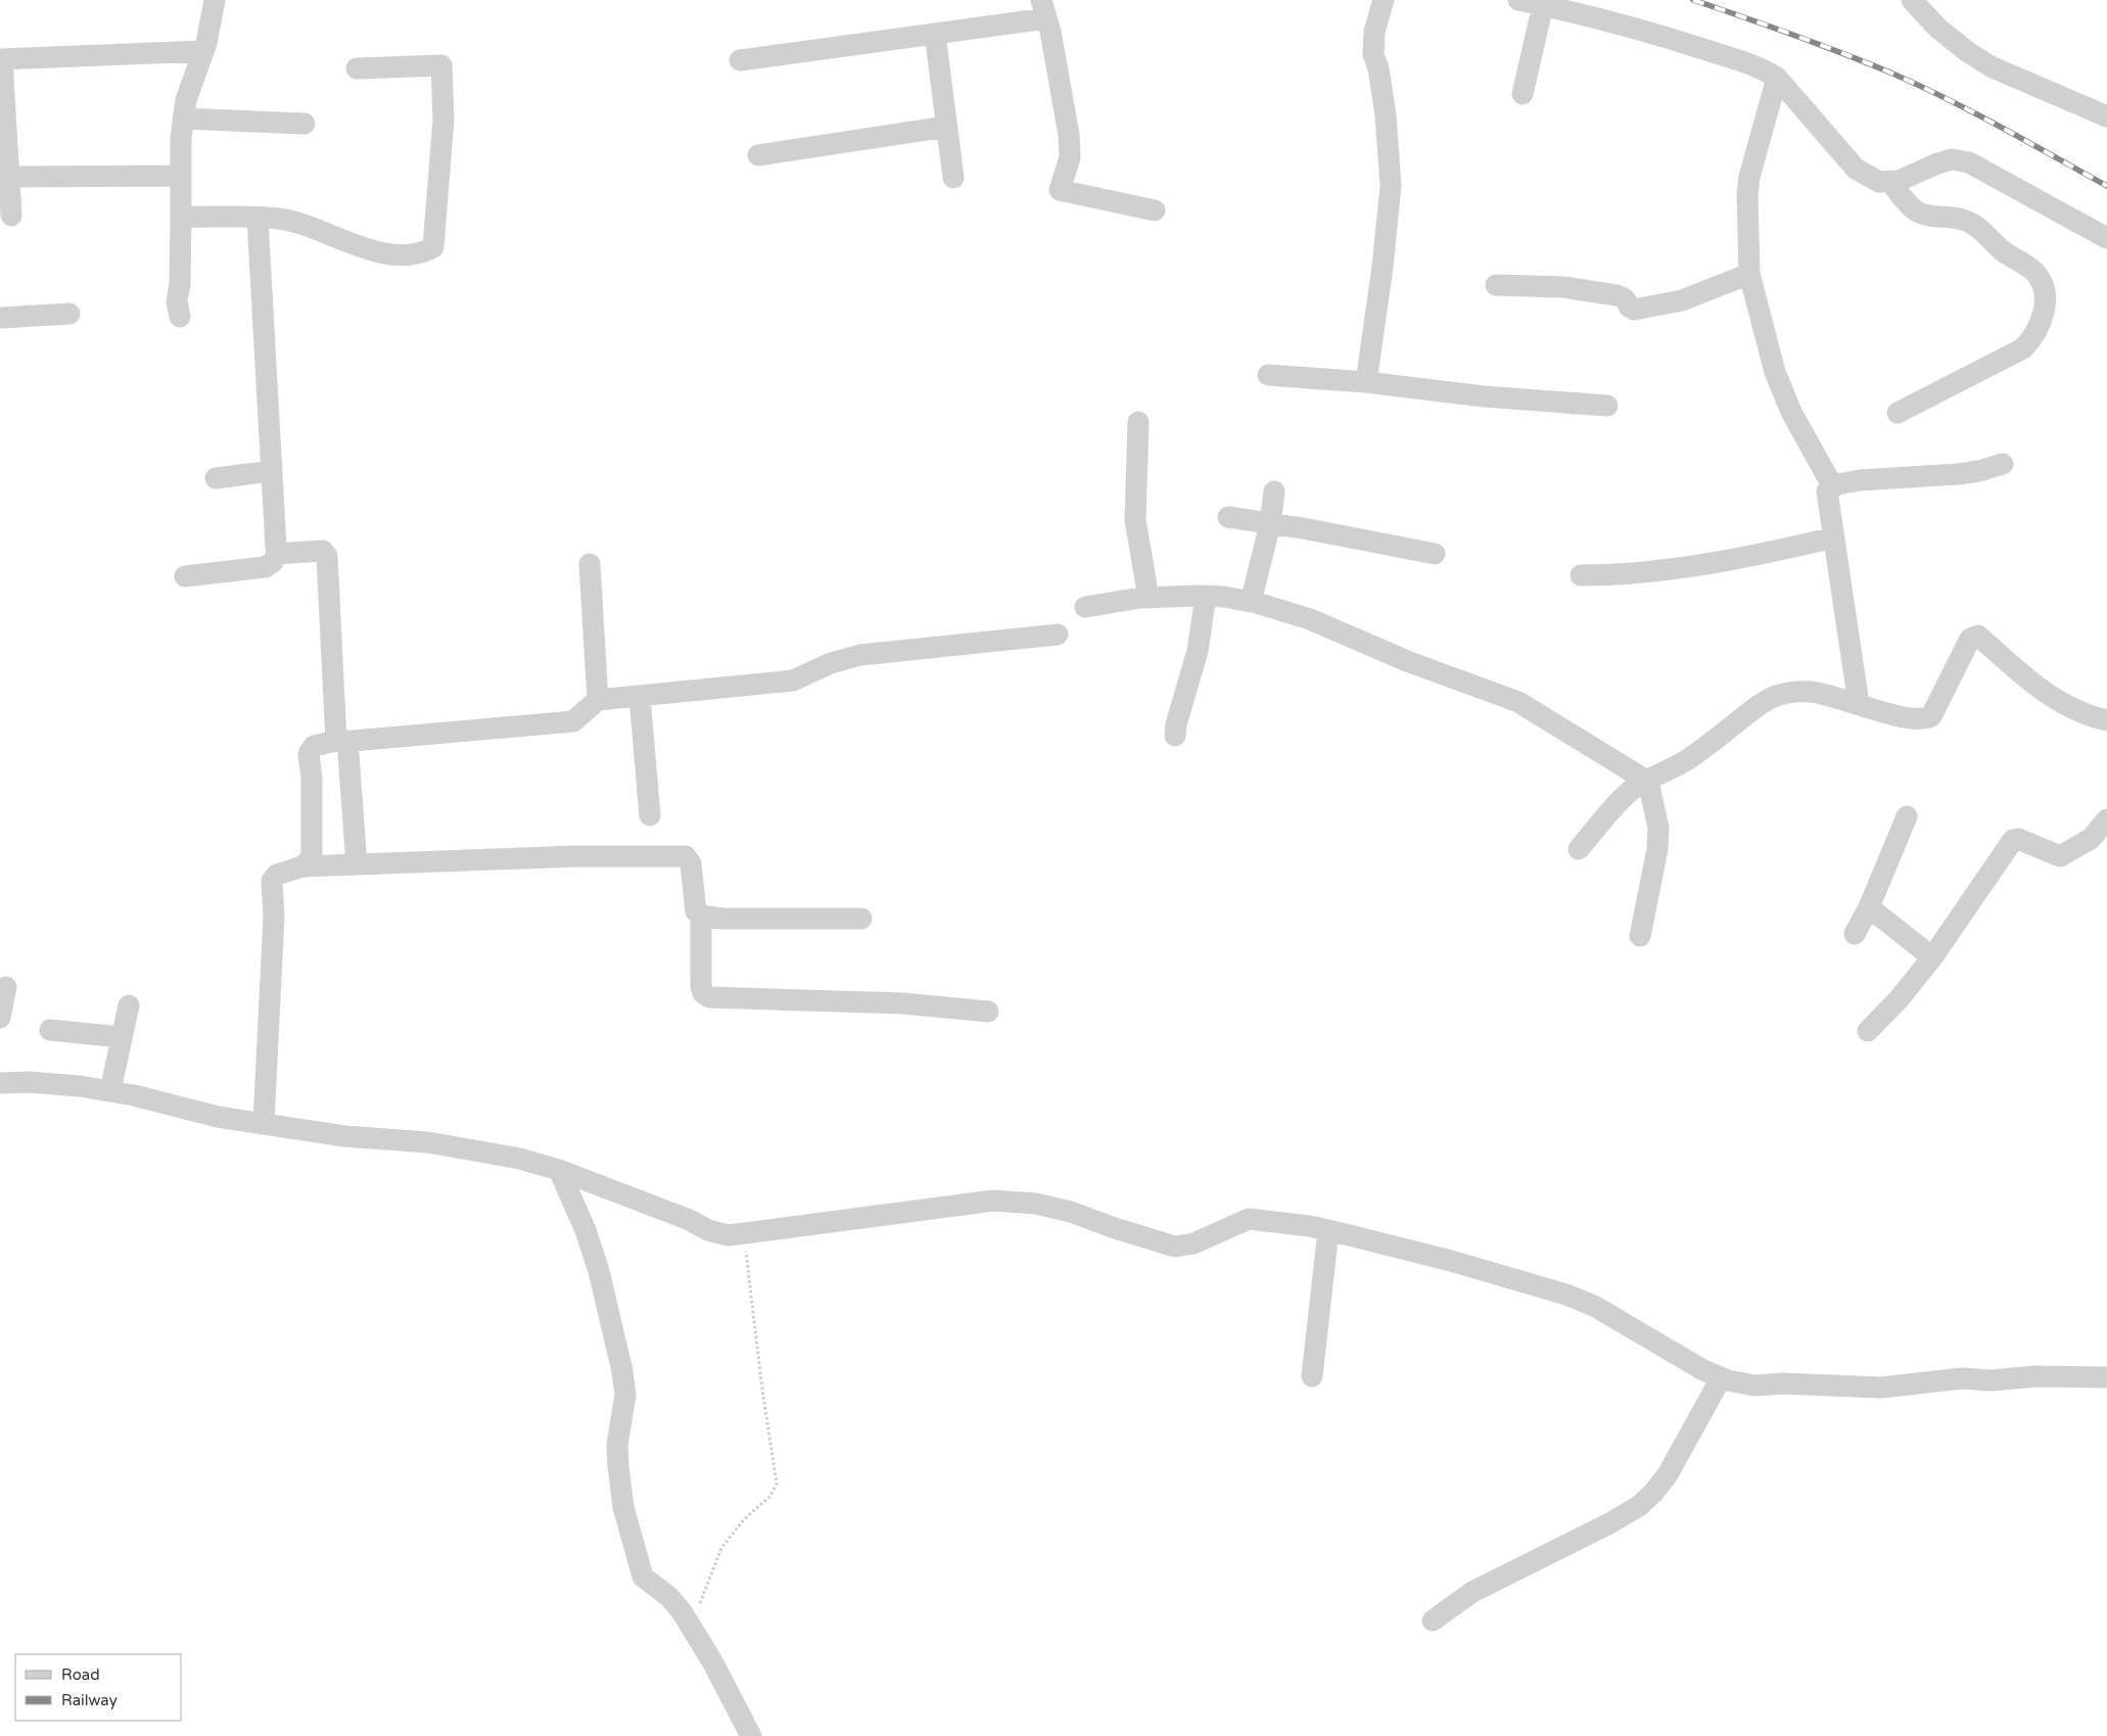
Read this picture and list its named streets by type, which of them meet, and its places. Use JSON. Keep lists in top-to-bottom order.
{
  "legend": ["Road", "Railway"]
}
